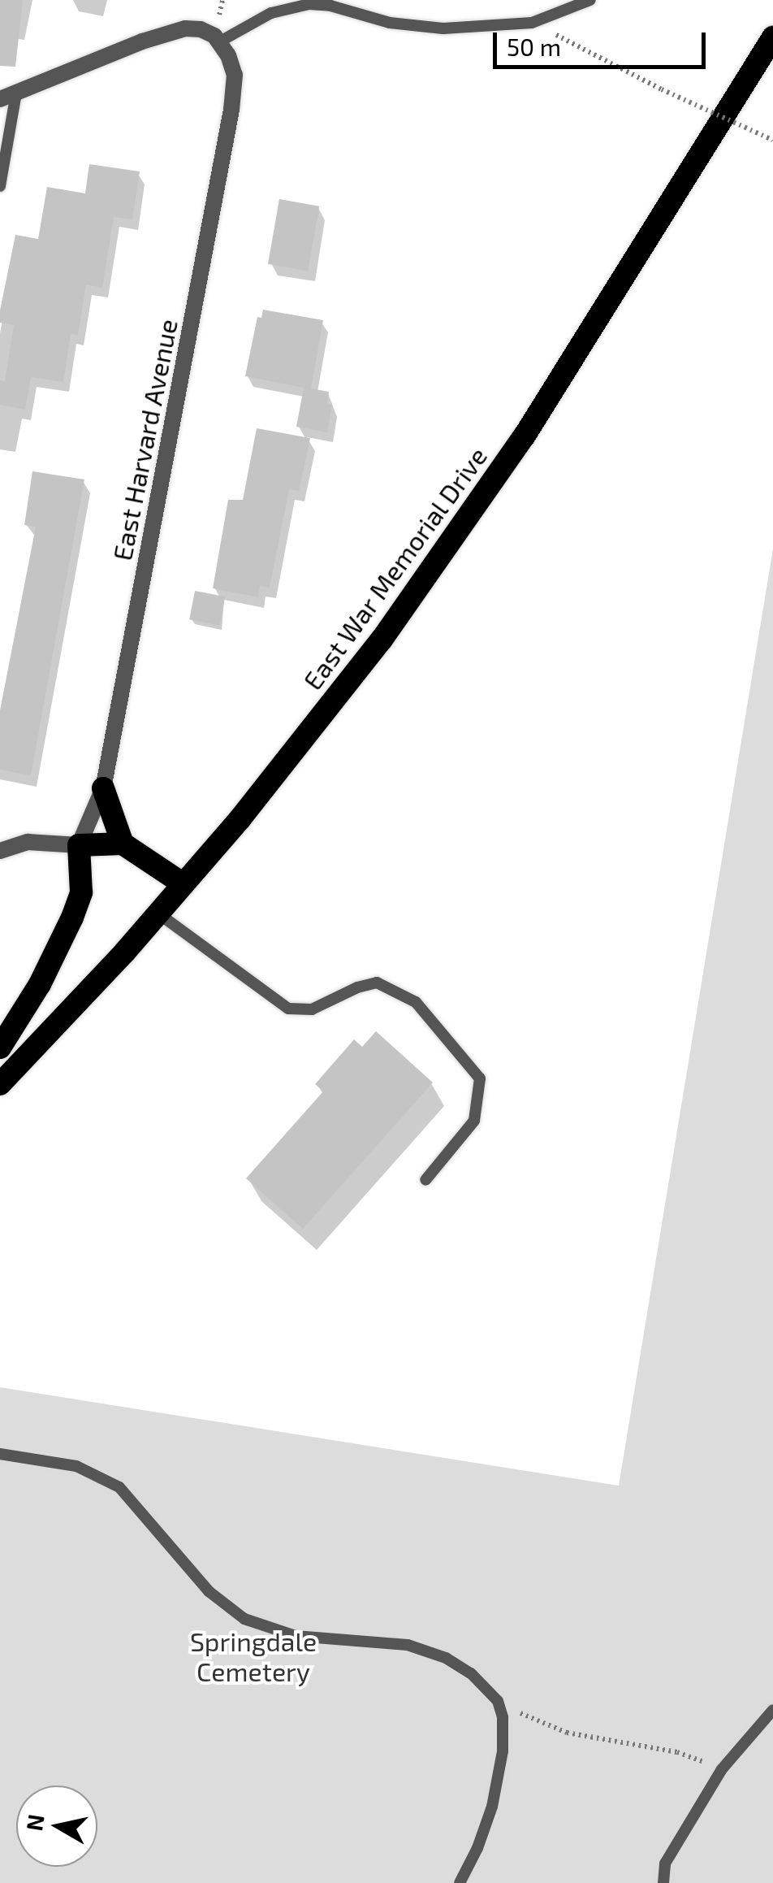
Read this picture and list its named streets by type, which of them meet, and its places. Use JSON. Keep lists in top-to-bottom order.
{
  "streets": {
    "highway": ["East War Memorial Drive"],
    "street": ["East Harvard Avenue"]
  },
  "parks": ["Springdale Cemetery"],
  "scale_bar": "50 m",
  "north": "left"
}
